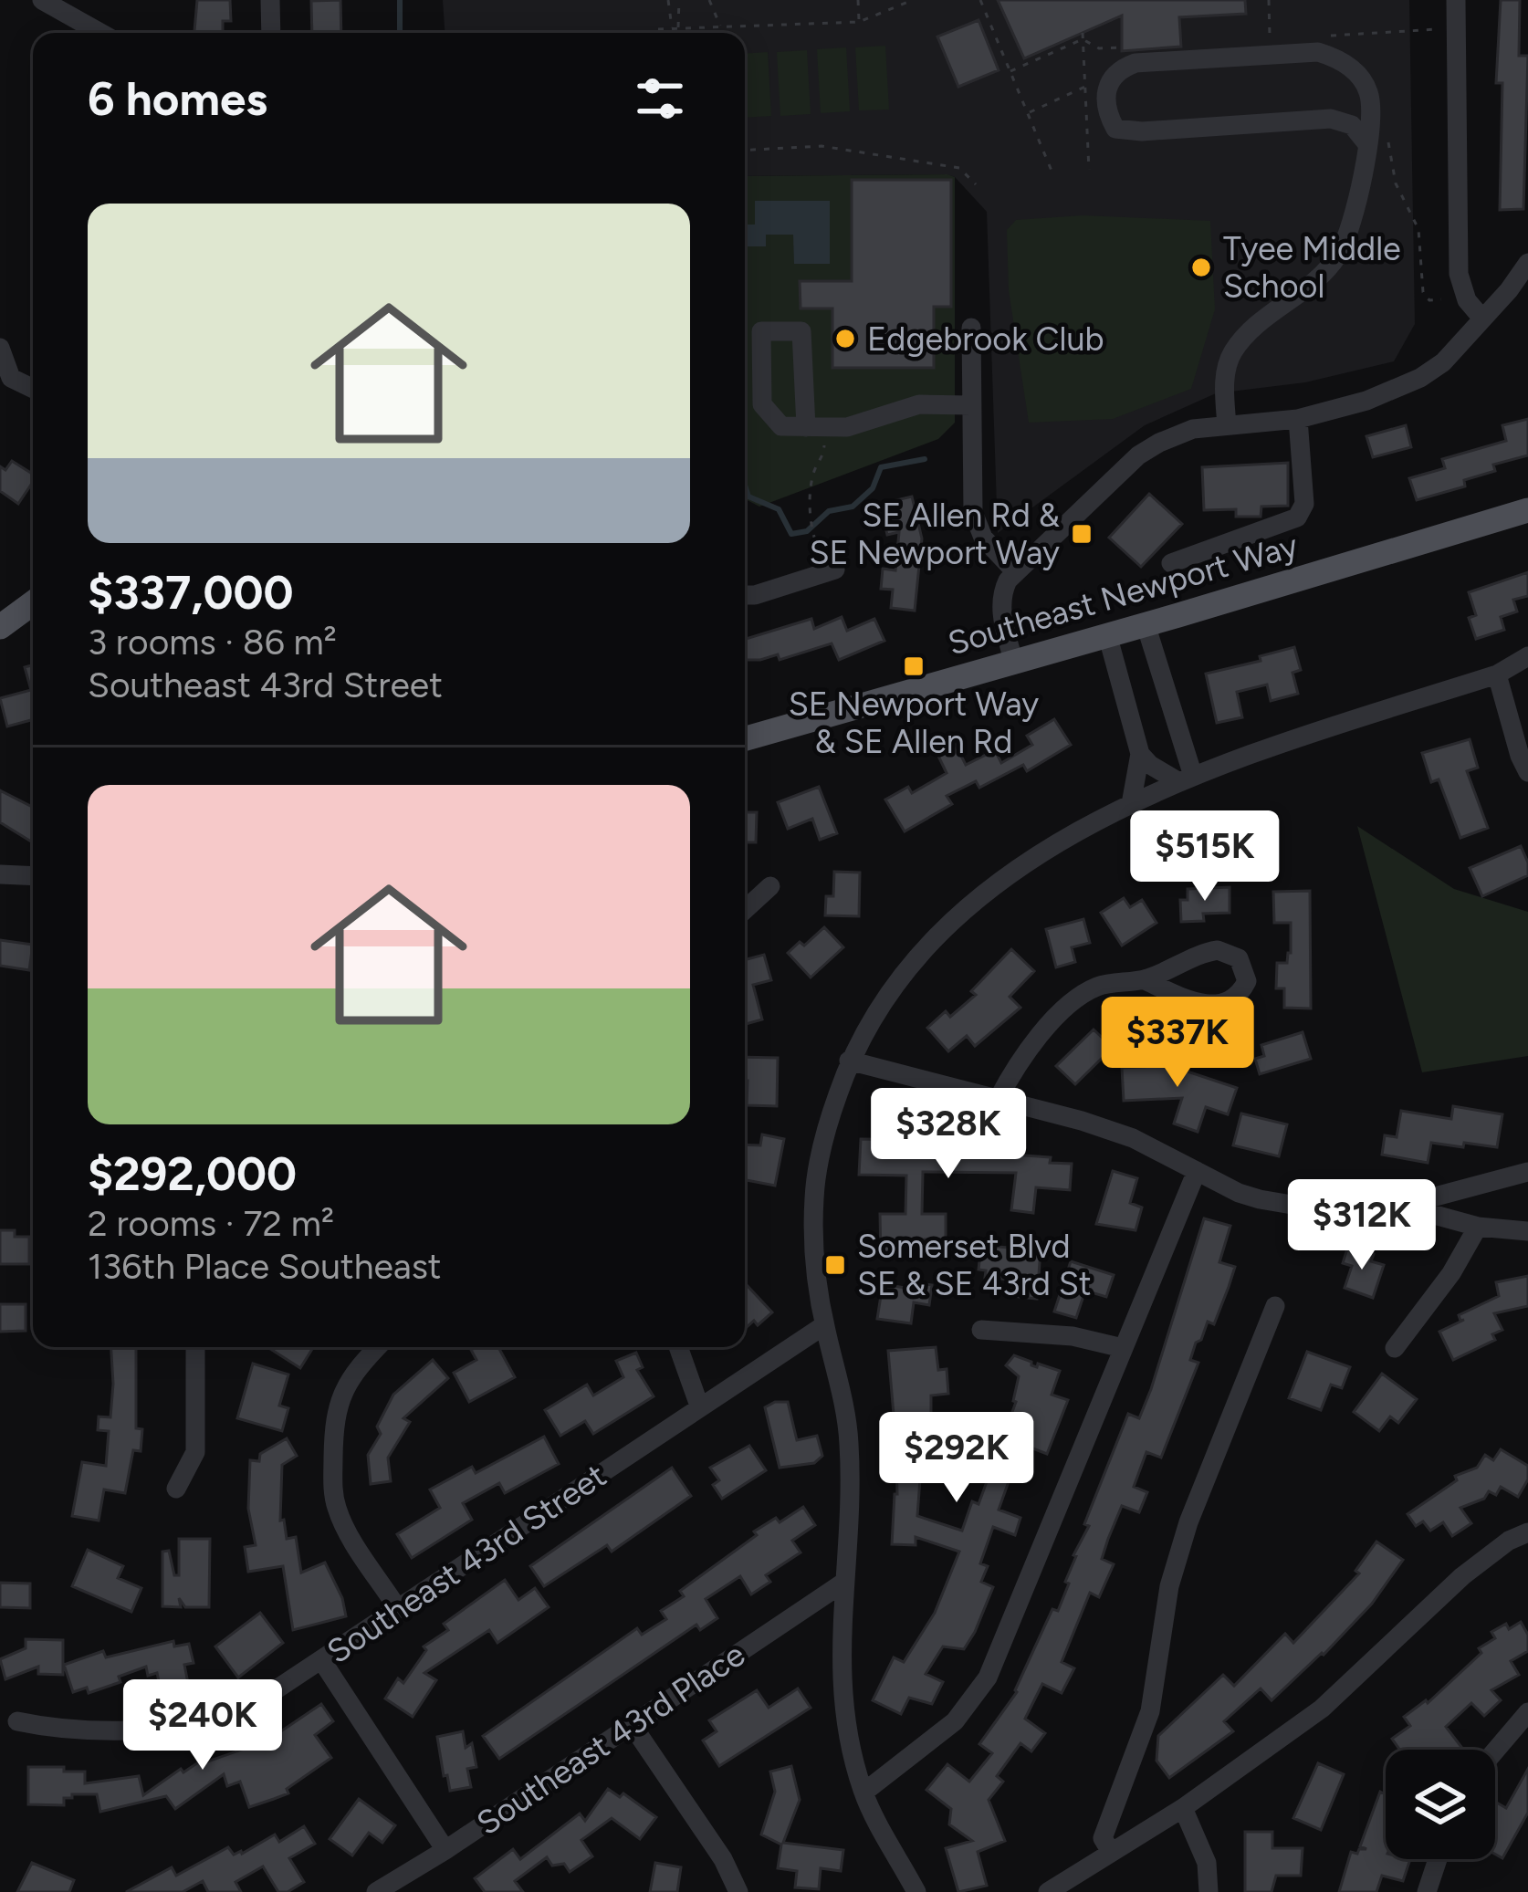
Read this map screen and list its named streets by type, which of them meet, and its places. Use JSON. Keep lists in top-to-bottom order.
{
  "streets": {
    "main road": ["Southeast Newport Way"],
    "street": ["Southeast 43rd Street", "Southeast 43rd Place"]
  },
  "places": {
    "other": ["Tyee Middle School", "Edgebrook Club"],
    "transit": ["SE Allen Rd & SE Newport Way", "SE Newport Way & SE Allen Rd", "Somerset Blvd SE & SE 43rd St"]
  },
  "page": {
    "heading": "6 homes",
    "list": [
      {
        "name": "$337,000",
        "note": "3 rooms · 86 m² · Southeast 43rd Street"
      },
      {
        "name": "$292,000",
        "note": "2 rooms · 72 m² · 136th Place Southeast"
      }
    ],
    "price": [
      "$515K",
      "$337K",
      "$328K",
      "$312K",
      "$292K",
      "$240K"
    ]
  }
}
